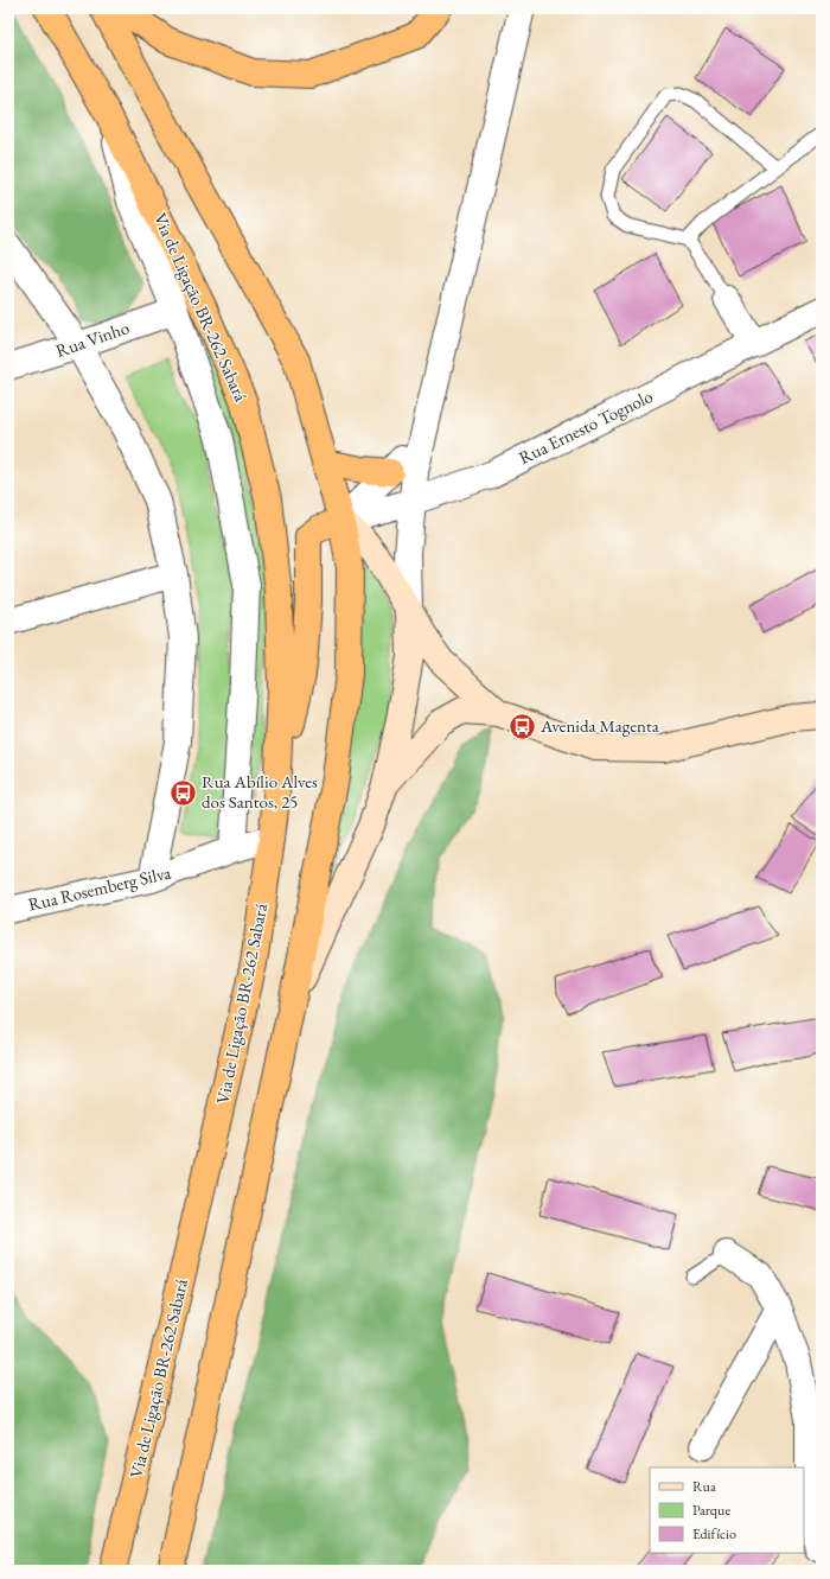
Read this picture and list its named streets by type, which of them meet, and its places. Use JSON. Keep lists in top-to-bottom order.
{
  "streets": {
    "highway": ["Via de Ligação BR-262 Sabará"],
    "street": ["Rua Vinho", "Rua Ernesto Tognolo", "Rua Rosemberg Silva"]
  },
  "crossings": [
    ["Via de Ligação BR-262 Sabará", "Rua Vinho"],
    ["Via de Ligação BR-262 Sabará", "Rua Rosemberg Silva"]
  ],
  "places": {
    "bus stop": ["Avenida Magenta", "Rua Abílio Alves dos Santos, 25"]
  },
  "legend": ["Rua", "Parque", "Edifício"]
}
